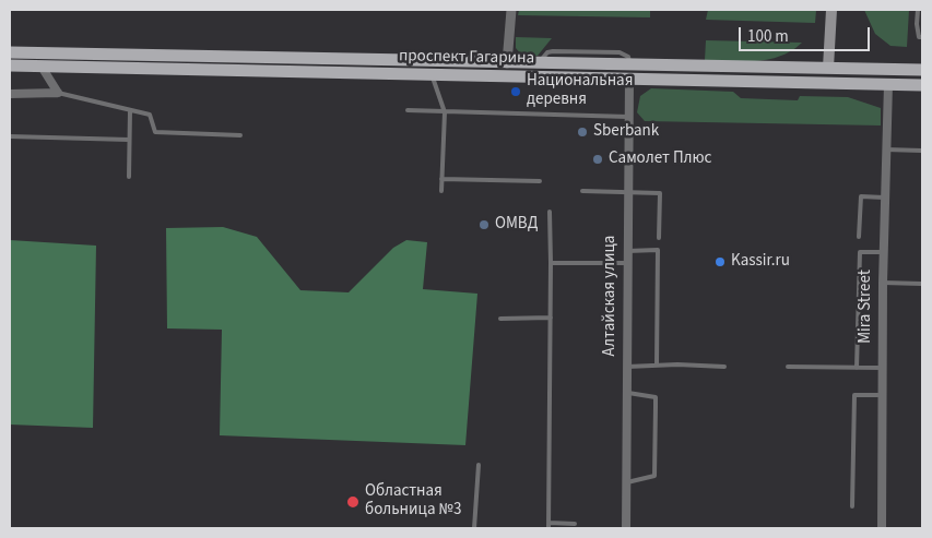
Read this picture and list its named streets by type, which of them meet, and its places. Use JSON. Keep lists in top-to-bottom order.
{
  "streets": {
    "main road": ["проспект Гагарина", "Алтайская улица"],
    "street": ["Mira Street"]
  },
  "crossings": [
    ["проспект Гагарина", "Алтайская улица"],
    ["проспект Гагарина", "Mira Street"]
  ],
  "places": [
    "Национальная деревня",
    "Sberbank",
    "Самолет Плюс",
    "ОМВД",
    "Kassir.ru",
    "Областная больница №3"
  ],
  "scale_bar": "100 m"
}
